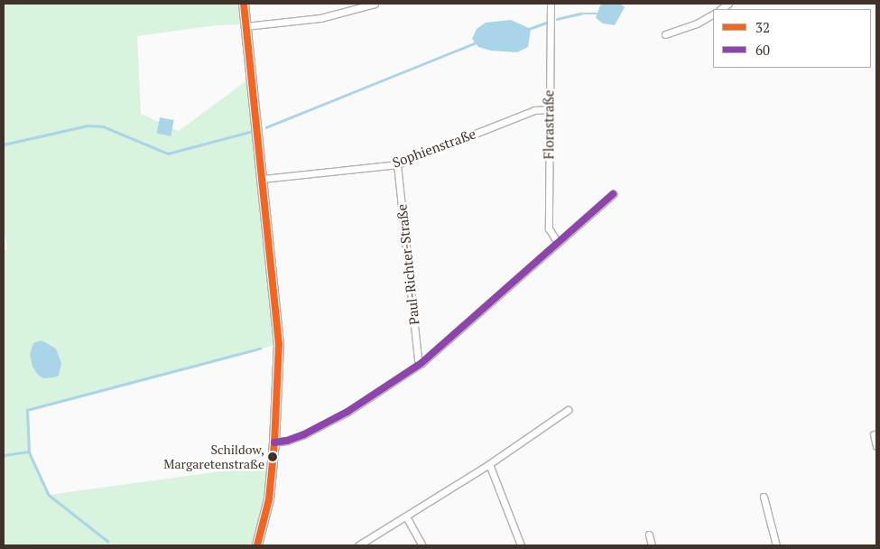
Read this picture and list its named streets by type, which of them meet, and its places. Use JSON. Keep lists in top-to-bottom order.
{
  "streets": {
    "street": ["Florastraße", "Sophienstraße", "Paul-Richter-Straße"]
  },
  "crossings": [
    ["Florastraße", "Sophienstraße"],
    ["Sophienstraße", "Paul-Richter-Straße"]
  ],
  "places": ["Schildow, Margaretenstraße"],
  "lines": ["transit line 32", "transit line 60"],
  "legend": ["32", "60"]
}
